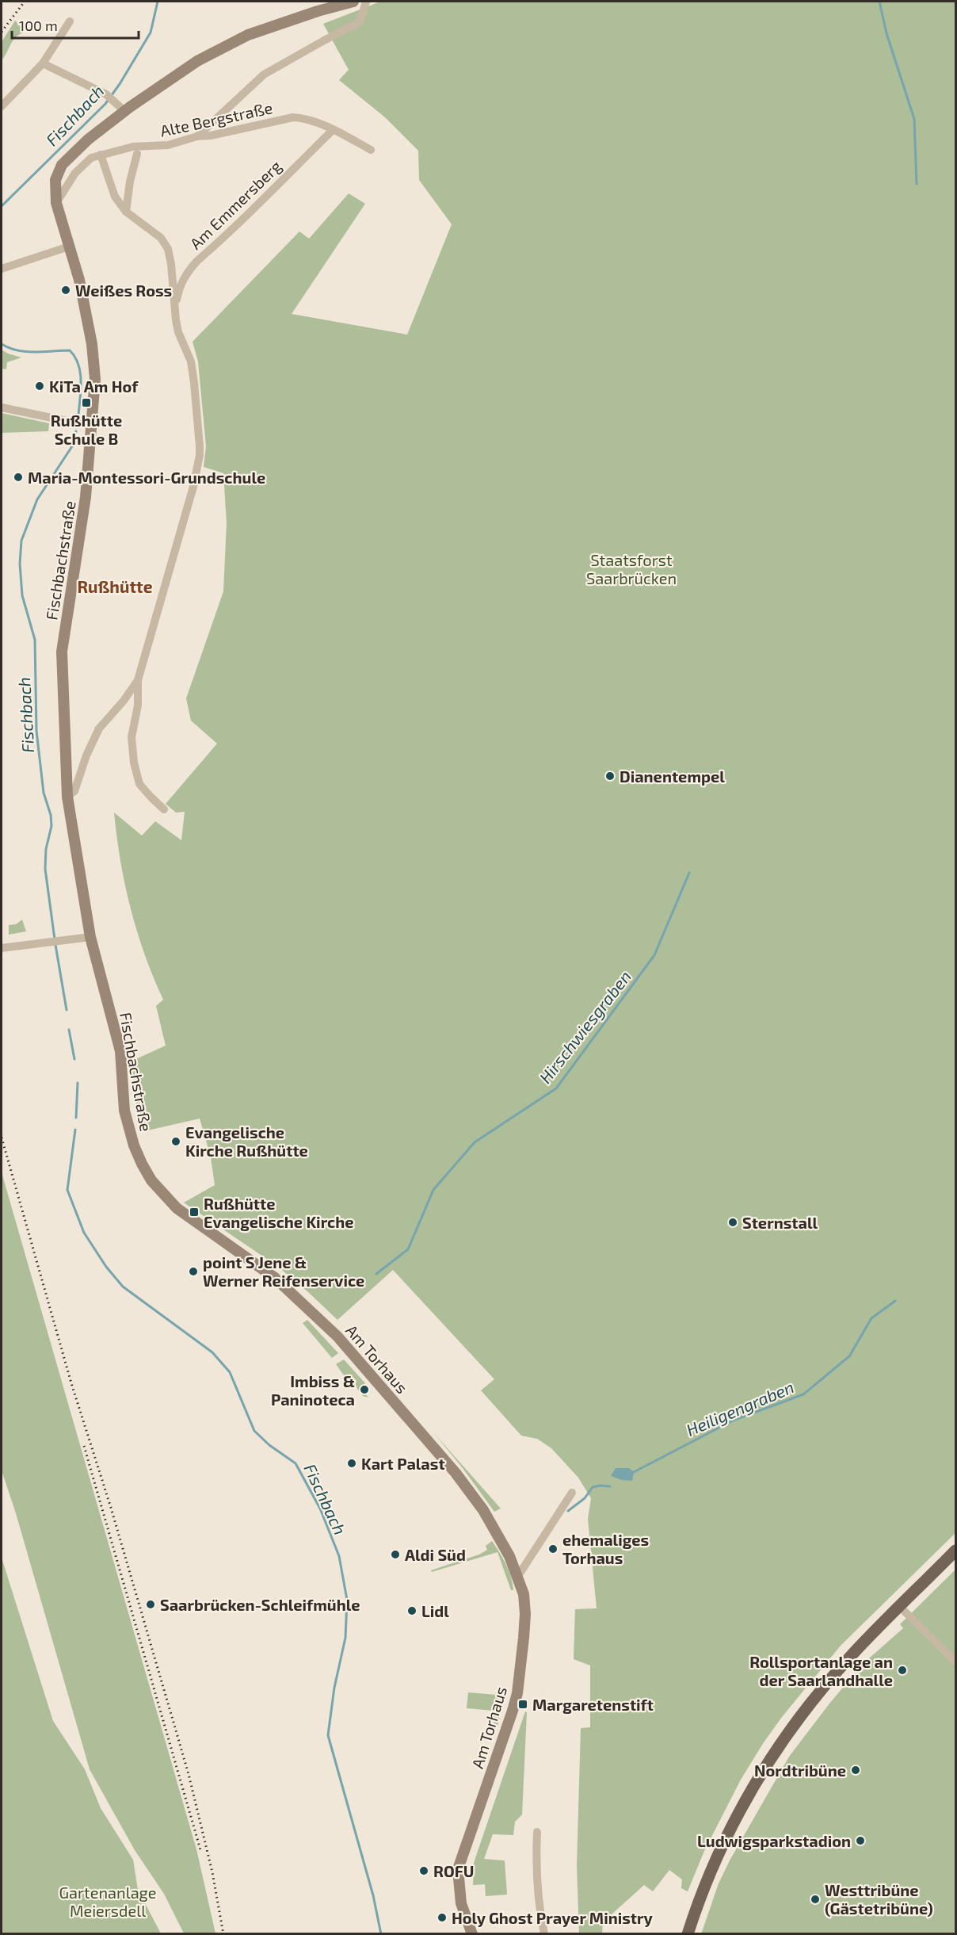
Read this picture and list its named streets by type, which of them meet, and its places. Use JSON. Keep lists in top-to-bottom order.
{
  "streets": {
    "main road": ["Fischbachstraße", "Am Torhaus"],
    "street": ["Alte Bergstraße", "Am Emmersberg"]
  },
  "crossings": [
    ["Alte Bergstraße", "Am Emmersberg"],
    ["Alte Bergstraße", "Fischbachstraße"],
    ["Am Emmersberg", "Fischbachstraße"],
    ["Fischbachstraße", "Am Torhaus"]
  ],
  "districts": ["Rußhütte"],
  "water": ["Fischbach", "Hirschwiesgraben", "Heiligengraben"],
  "parks": ["Staatsforst Saarbrücken", "Gartenanlage Meiersdell"],
  "places": {
    "other": [
      "Weißes Ross",
      "KiTa Am Hof",
      "Maria-Montessori-Grundschule",
      "Dianentempel",
      "Evangelische Kirche Rußhütte",
      "Sternstall",
      "point S Jene & Werner Reifenservice",
      "Imbiss & Paninoteca",
      "Kart Palast",
      "ehemaliges Torhaus",
      "Aldi Süd",
      "Saarbrücken-Schleifmühle",
      "Lidl",
      "Rollsportanlage an der Saarlandhalle",
      "Nordtribüne",
      "Ludwigsparkstadion",
      "ROFU",
      "Westtribüne (Gästetribüne)",
      "Holy Ghost Prayer Ministry"
    ],
    "transit": ["Rußhütte Schule B", "Rußhütte Evangelische Kirche", "Margaretenstift"]
  },
  "scale_bar": "100 m"
}
